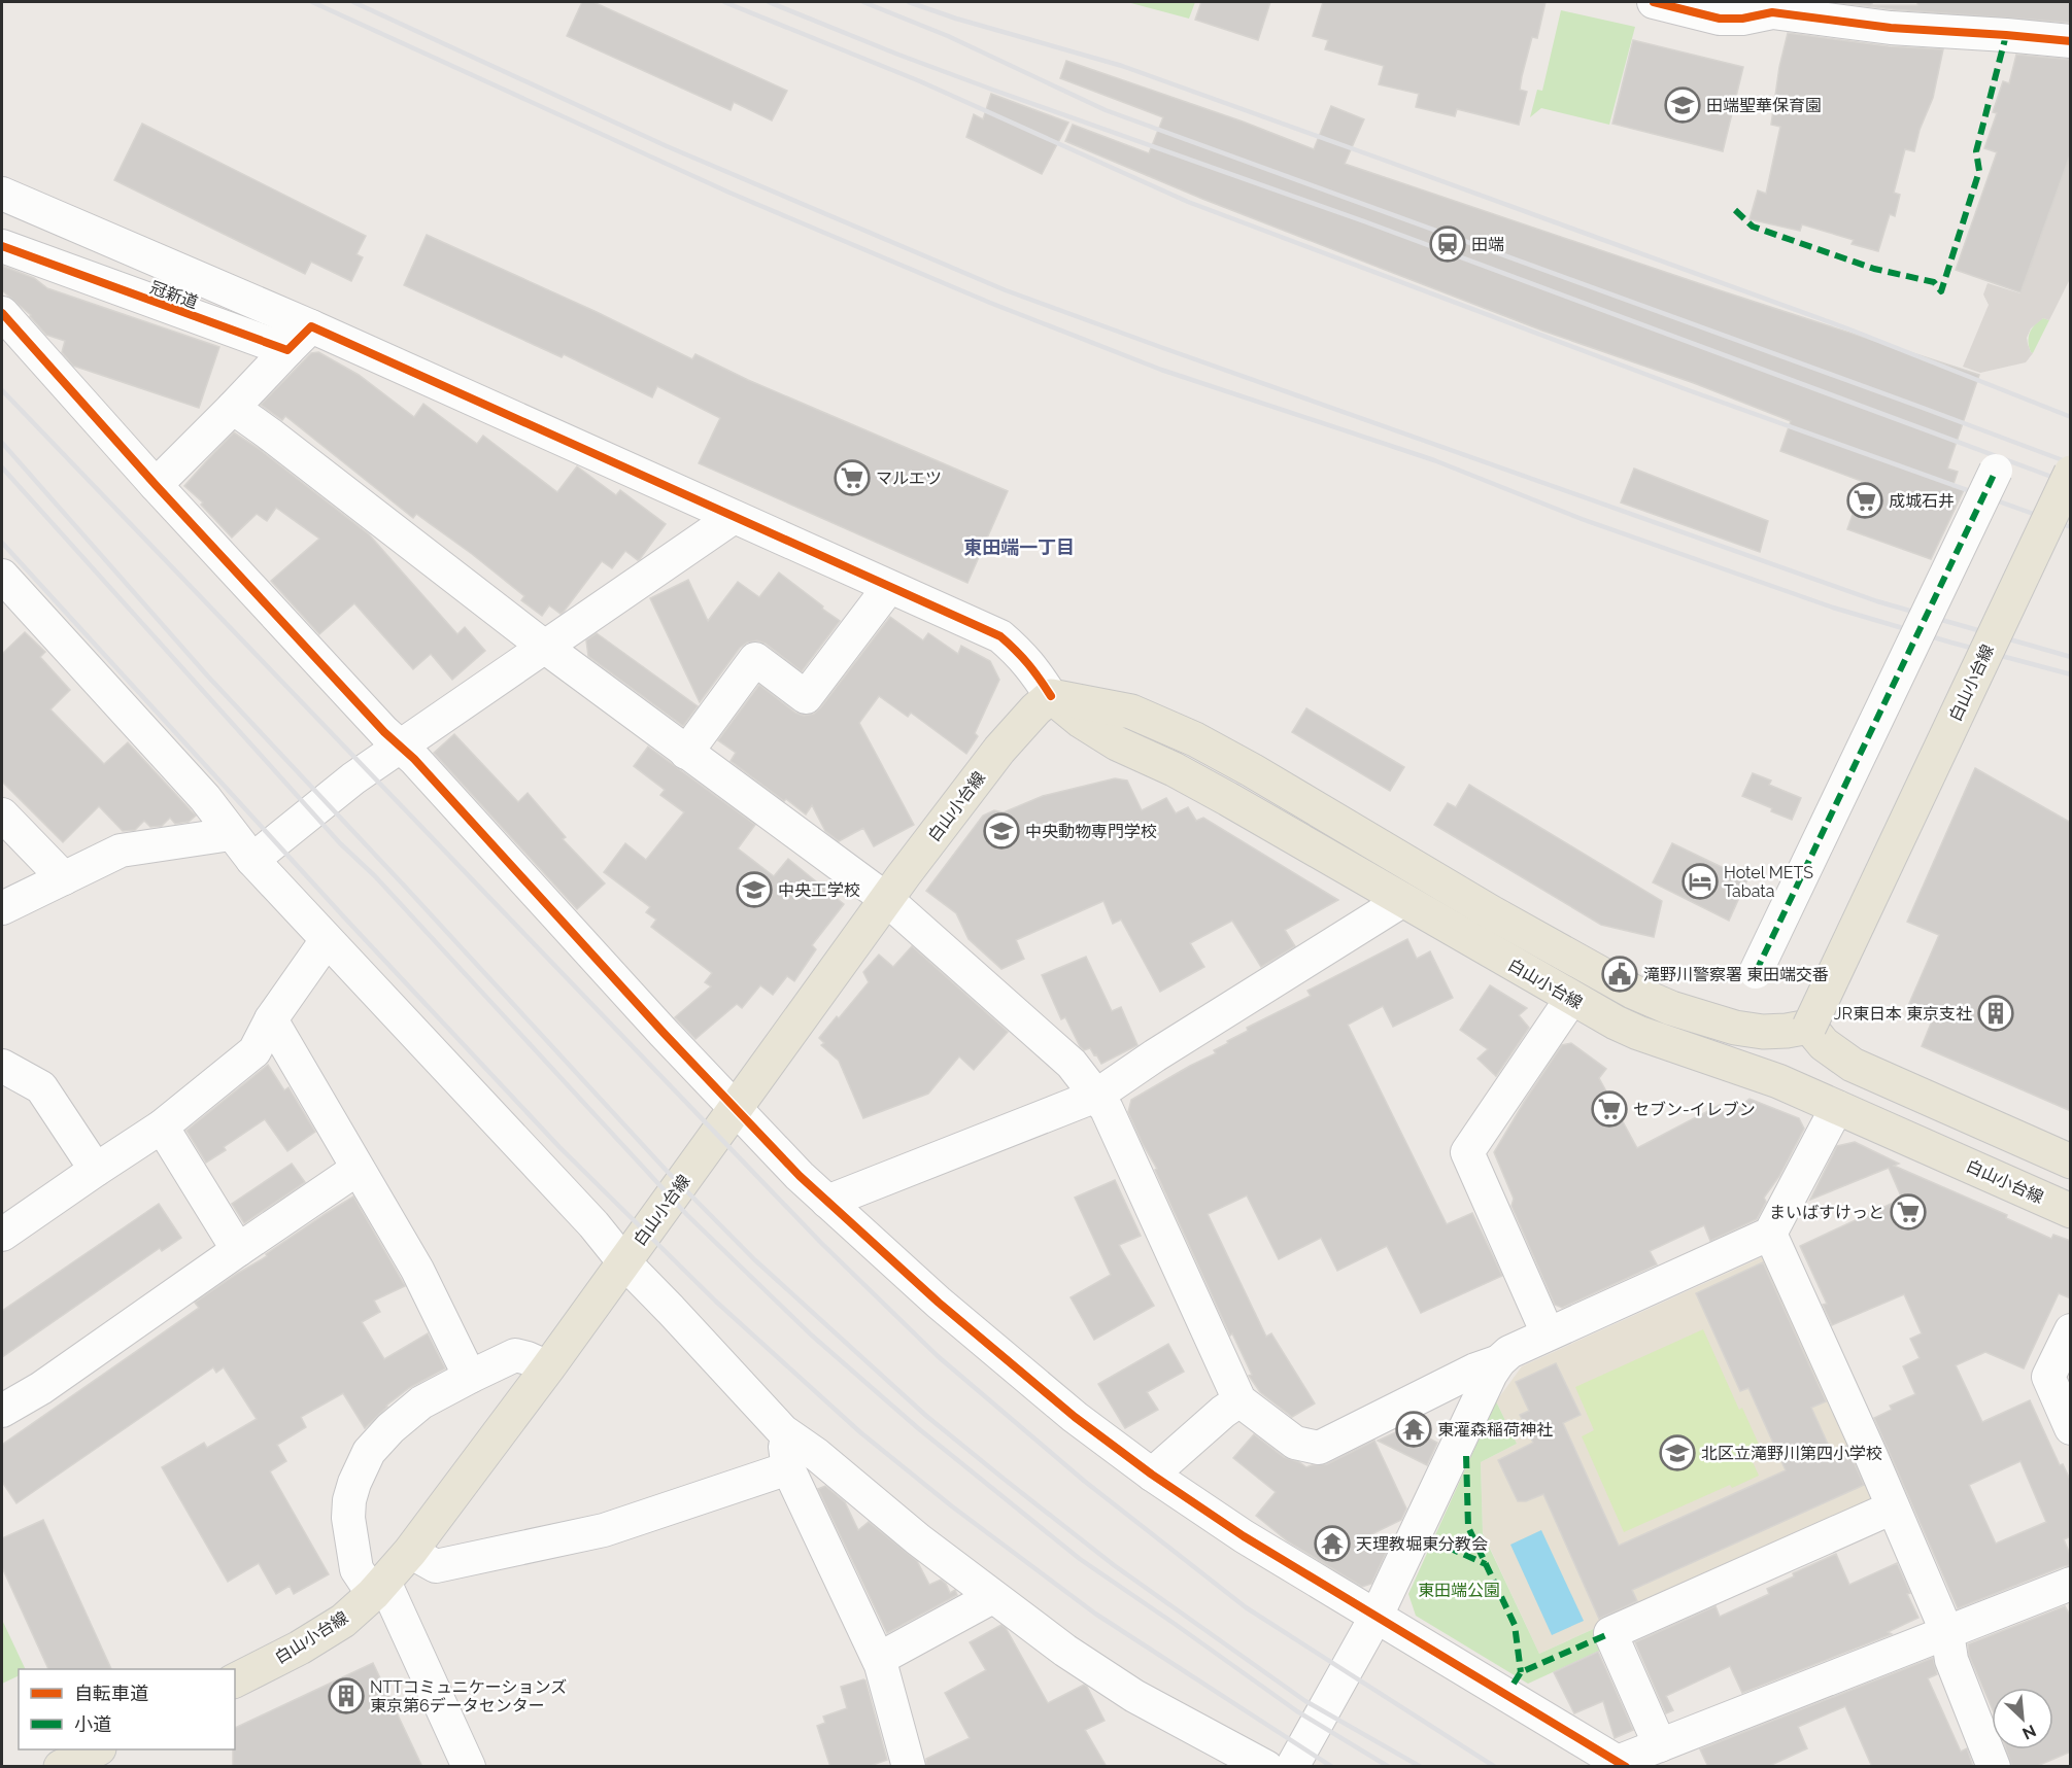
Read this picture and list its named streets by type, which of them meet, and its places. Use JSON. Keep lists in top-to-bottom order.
{
  "streets": {
    "main road": ["白山小台線"],
    "street": ["冠新道"]
  },
  "districts": ["東田端一丁目"],
  "parks": ["東田端公園"],
  "places": {
    "school or university": [
      "田端聖華保育園",
      "中央動物専門学校",
      "中央工学校",
      "北区立滝野川第四小学校"
    ],
    "station": ["田端"],
    "supermarket": [
      "マルエツ",
      "成城石井",
      "セブン-イレブン",
      "まいばすけっと"
    ],
    "hotel": ["Hotel METS Tabata"],
    "public building": ["滝野川警察署 東田端交番"],
    "building": ["JR東日本 東京支社", "NTTコミュニケーションズ 東京第6データセンター"],
    "temple": ["東灌森稲荷神社", "天理教堀東分教会"]
  },
  "legend": ["自転車道", "小道"],
  "north": "bottom right"
}
